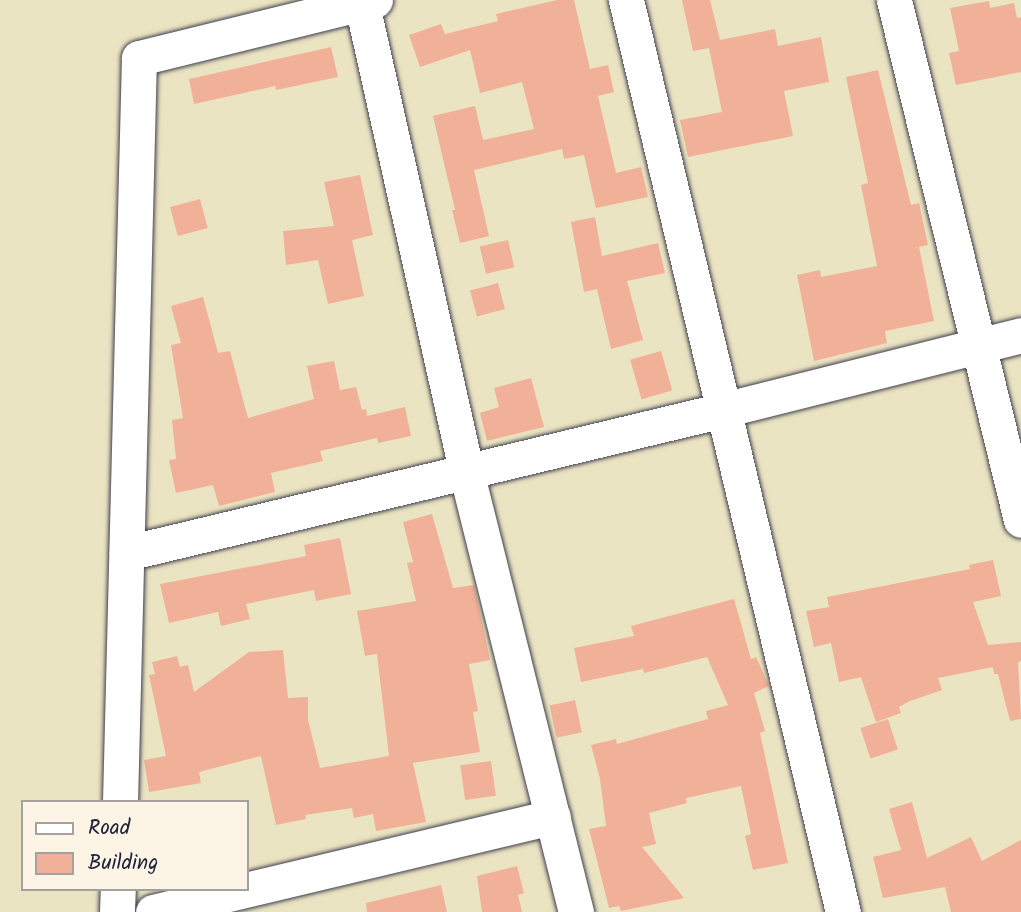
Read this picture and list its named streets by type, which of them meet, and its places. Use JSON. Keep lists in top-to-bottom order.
{
  "legend": ["Road", "Building"]
}
